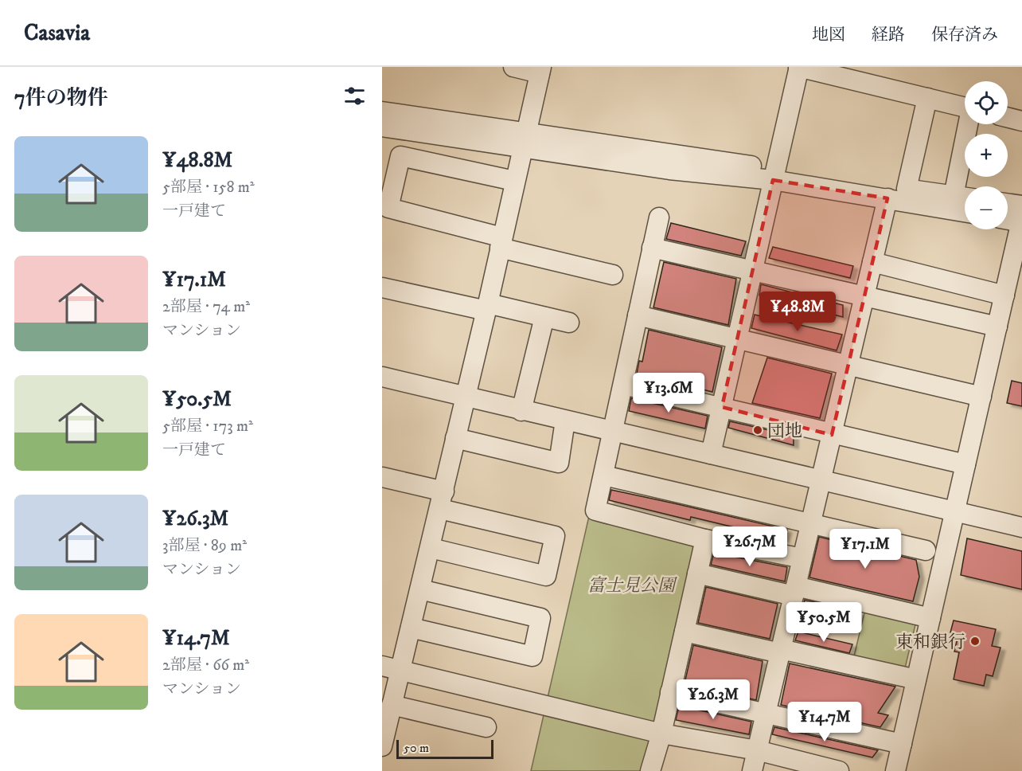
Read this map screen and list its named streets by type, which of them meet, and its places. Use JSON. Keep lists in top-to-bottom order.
{
  "parks": ["富士見公園"],
  "places": ["団地", "東和銀行"],
  "scale_bar": "50 m",
  "page": {
    "header": "Casavia",
    "nav": ["地図", "経路", "保存済み"],
    "heading": "7件の物件",
    "map_buttons": ["+", "−"],
    "list": [
      {
        "name": "¥48.8M",
        "note": "5部屋 · 158 m² · 一戸建て"
      },
      {
        "name": "¥17.1M",
        "note": "2部屋 · 74 m² · マンション"
      },
      {
        "name": "¥50.5M",
        "note": "5部屋 · 173 m² · 一戸建て"
      },
      {
        "name": "¥26.3M",
        "note": "3部屋 · 89 m² · マンション"
      },
      {
        "name": "¥14.7M",
        "note": "2部屋 · 66 m² · マンション"
      }
    ],
    "price": [
      "¥48.8M",
      "¥13.6M",
      "¥26.7M",
      "¥17.1M",
      "¥50.5M",
      "¥26.3M",
      "¥14.7M"
    ],
    "scale": "50 m"
  }
}
